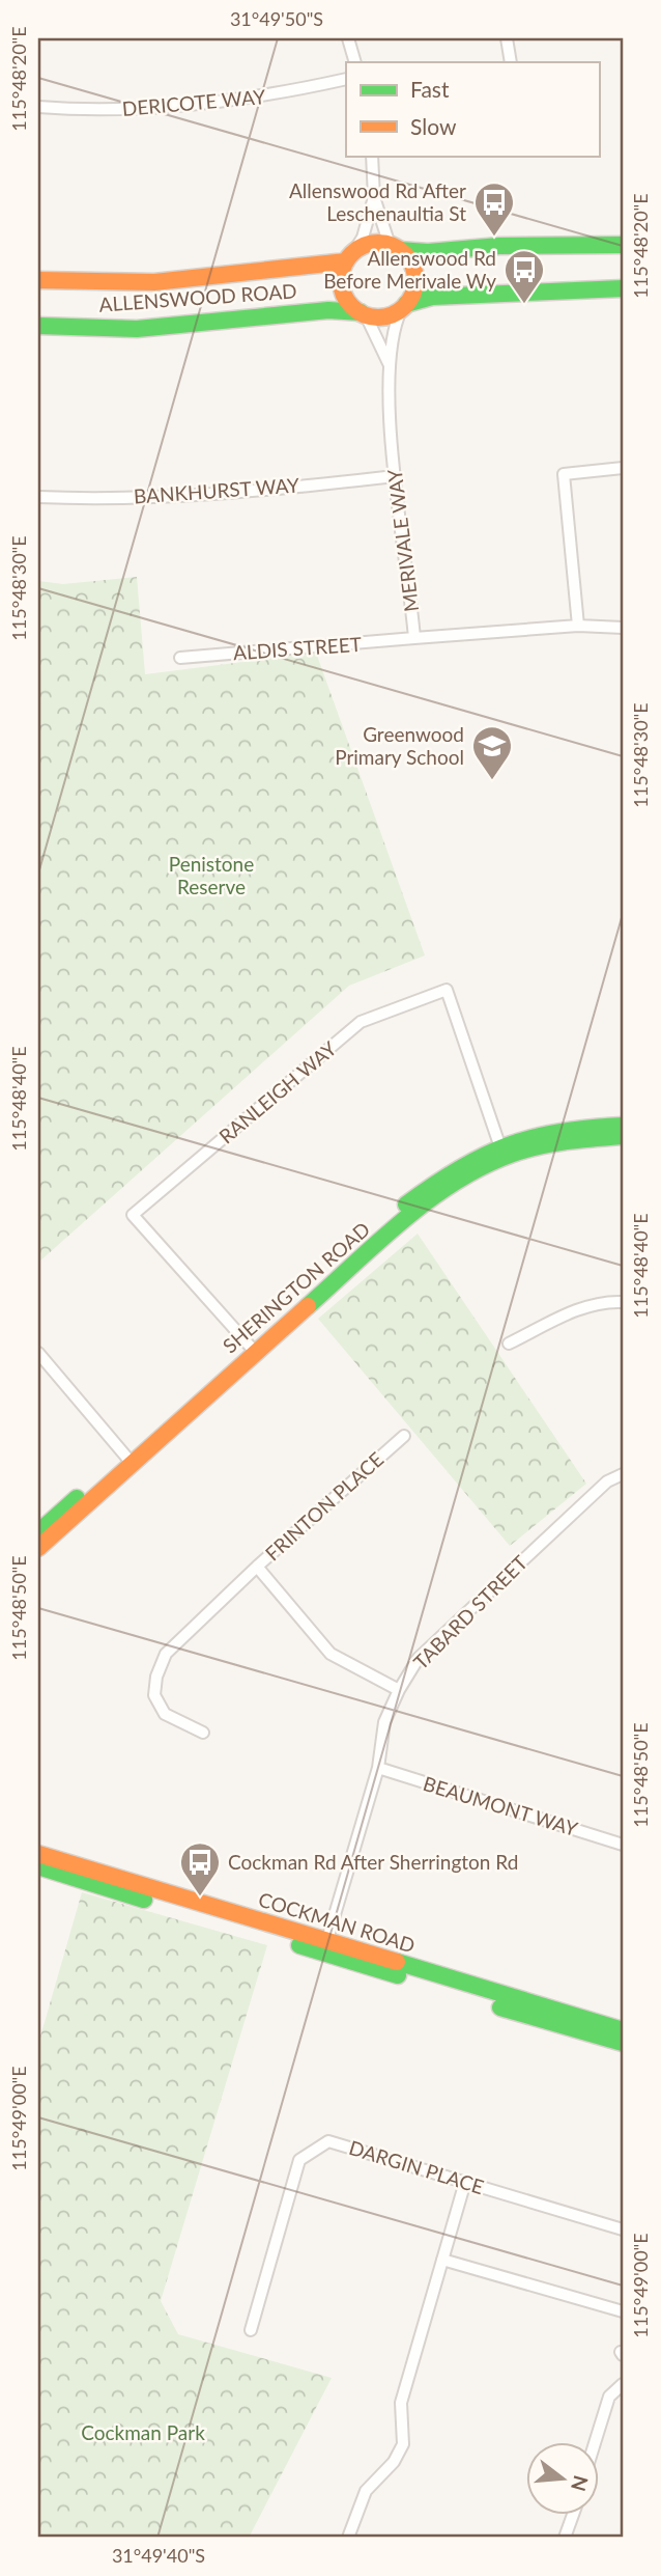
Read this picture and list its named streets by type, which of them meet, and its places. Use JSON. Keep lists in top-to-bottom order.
{
  "streets": {
    "street": [
      "DERICOTE WAY",
      "ALLENSWOOD ROAD",
      "BANKHURST WAY",
      "MERIVALE WAY",
      "ALDIS STREET",
      "RANLEIGH WAY",
      "SHERINGTON ROAD",
      "FRINTON PLACE",
      "TABARD STREET",
      "BEAUMONT WAY",
      "COCKMAN ROAD",
      "DARGIN PLACE"
    ]
  },
  "crossings": [
    ["ALLENSWOOD ROAD", "MERIVALE WAY"],
    ["BANKHURST WAY", "MERIVALE WAY"],
    ["MERIVALE WAY", "ALDIS STREET"],
    ["RANLEIGH WAY", "SHERINGTON ROAD"],
    ["FRINTON PLACE", "TABARD STREET"],
    ["TABARD STREET", "BEAUMONT WAY"],
    ["TABARD STREET", "COCKMAN ROAD"]
  ],
  "parks": ["Penistone Reserve", "Cockman Park"],
  "places": {
    "bus stop": ["Allenswood Rd After Leschenaultia St", "Allenswood Rd Before Merivale Wy", "Cockman Rd After Sherrington Rd"],
    "school or university": ["Greenwood Primary School"]
  },
  "legend": ["Fast", "Slow"],
  "north": "right",
  "coordinates": [
    "31°49'50\"S",
    "115°48'20\"E",
    "115°48'30\"E",
    "115°48'40\"E",
    "115°48'50\"E",
    "115°49'00\"E",
    "31°49'40\"S"
  ]
}
